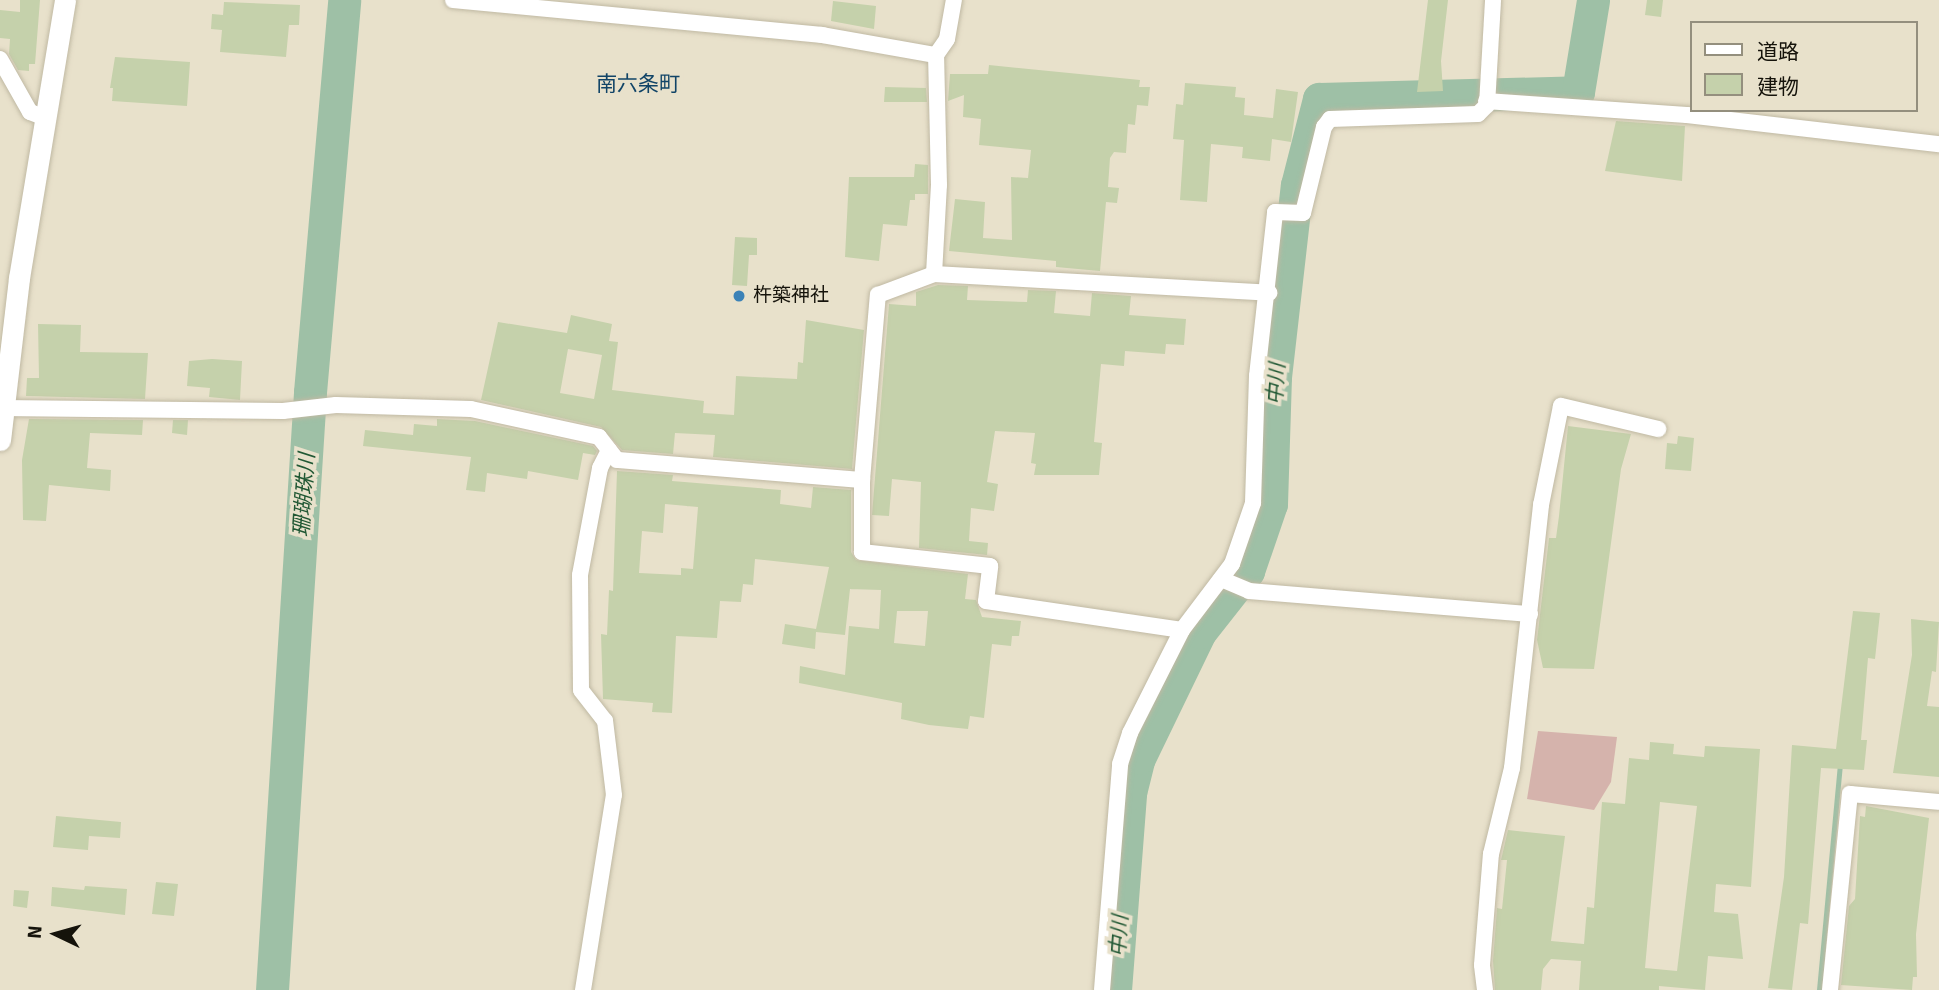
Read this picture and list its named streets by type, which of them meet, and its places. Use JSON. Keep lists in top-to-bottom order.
{
  "districts": ["南六条町"],
  "water": ["中川", "珊瑚珠川"],
  "places": ["杵築神社"],
  "legend": ["道路", "建物"],
  "north": "left"
}
